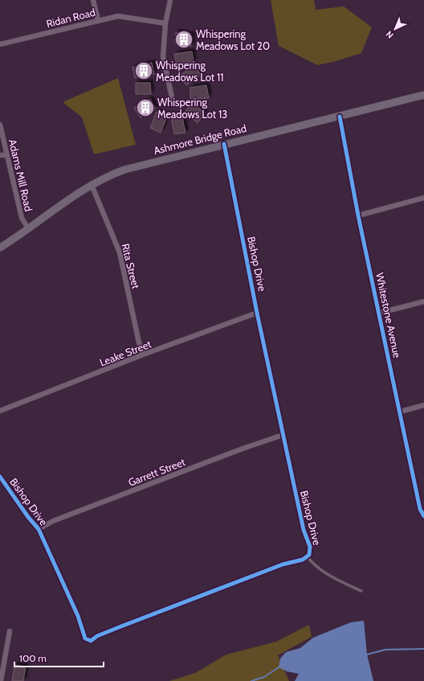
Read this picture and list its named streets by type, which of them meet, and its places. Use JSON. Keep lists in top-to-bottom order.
{
  "streets": {
    "main road": ["Ashmore Bridge Road"],
    "street": [
      "Ridan Road",
      "Adams Mill Road",
      "Bishop Drive",
      "Rita Street",
      "Whitestone Avenue",
      "Leake Street",
      "Garrett Street"
    ]
  },
  "crossings": [
    ["Ashmore Bridge Road", "Adams Mill Road"],
    ["Ashmore Bridge Road", "Bishop Drive"],
    ["Ashmore Bridge Road", "Rita Street"],
    ["Ashmore Bridge Road", "Whitestone Avenue"],
    ["Bishop Drive", "Leake Street"],
    ["Bishop Drive", "Garrett Street"],
    ["Rita Street", "Leake Street"]
  ],
  "places": {
    "building": ["Whispering Meadows Lot 20", "Whispering Meadows Lot 11", "Whispering Meadows Lot 13"]
  },
  "scale_bar": "100 m",
  "north": "bottom left"
}
